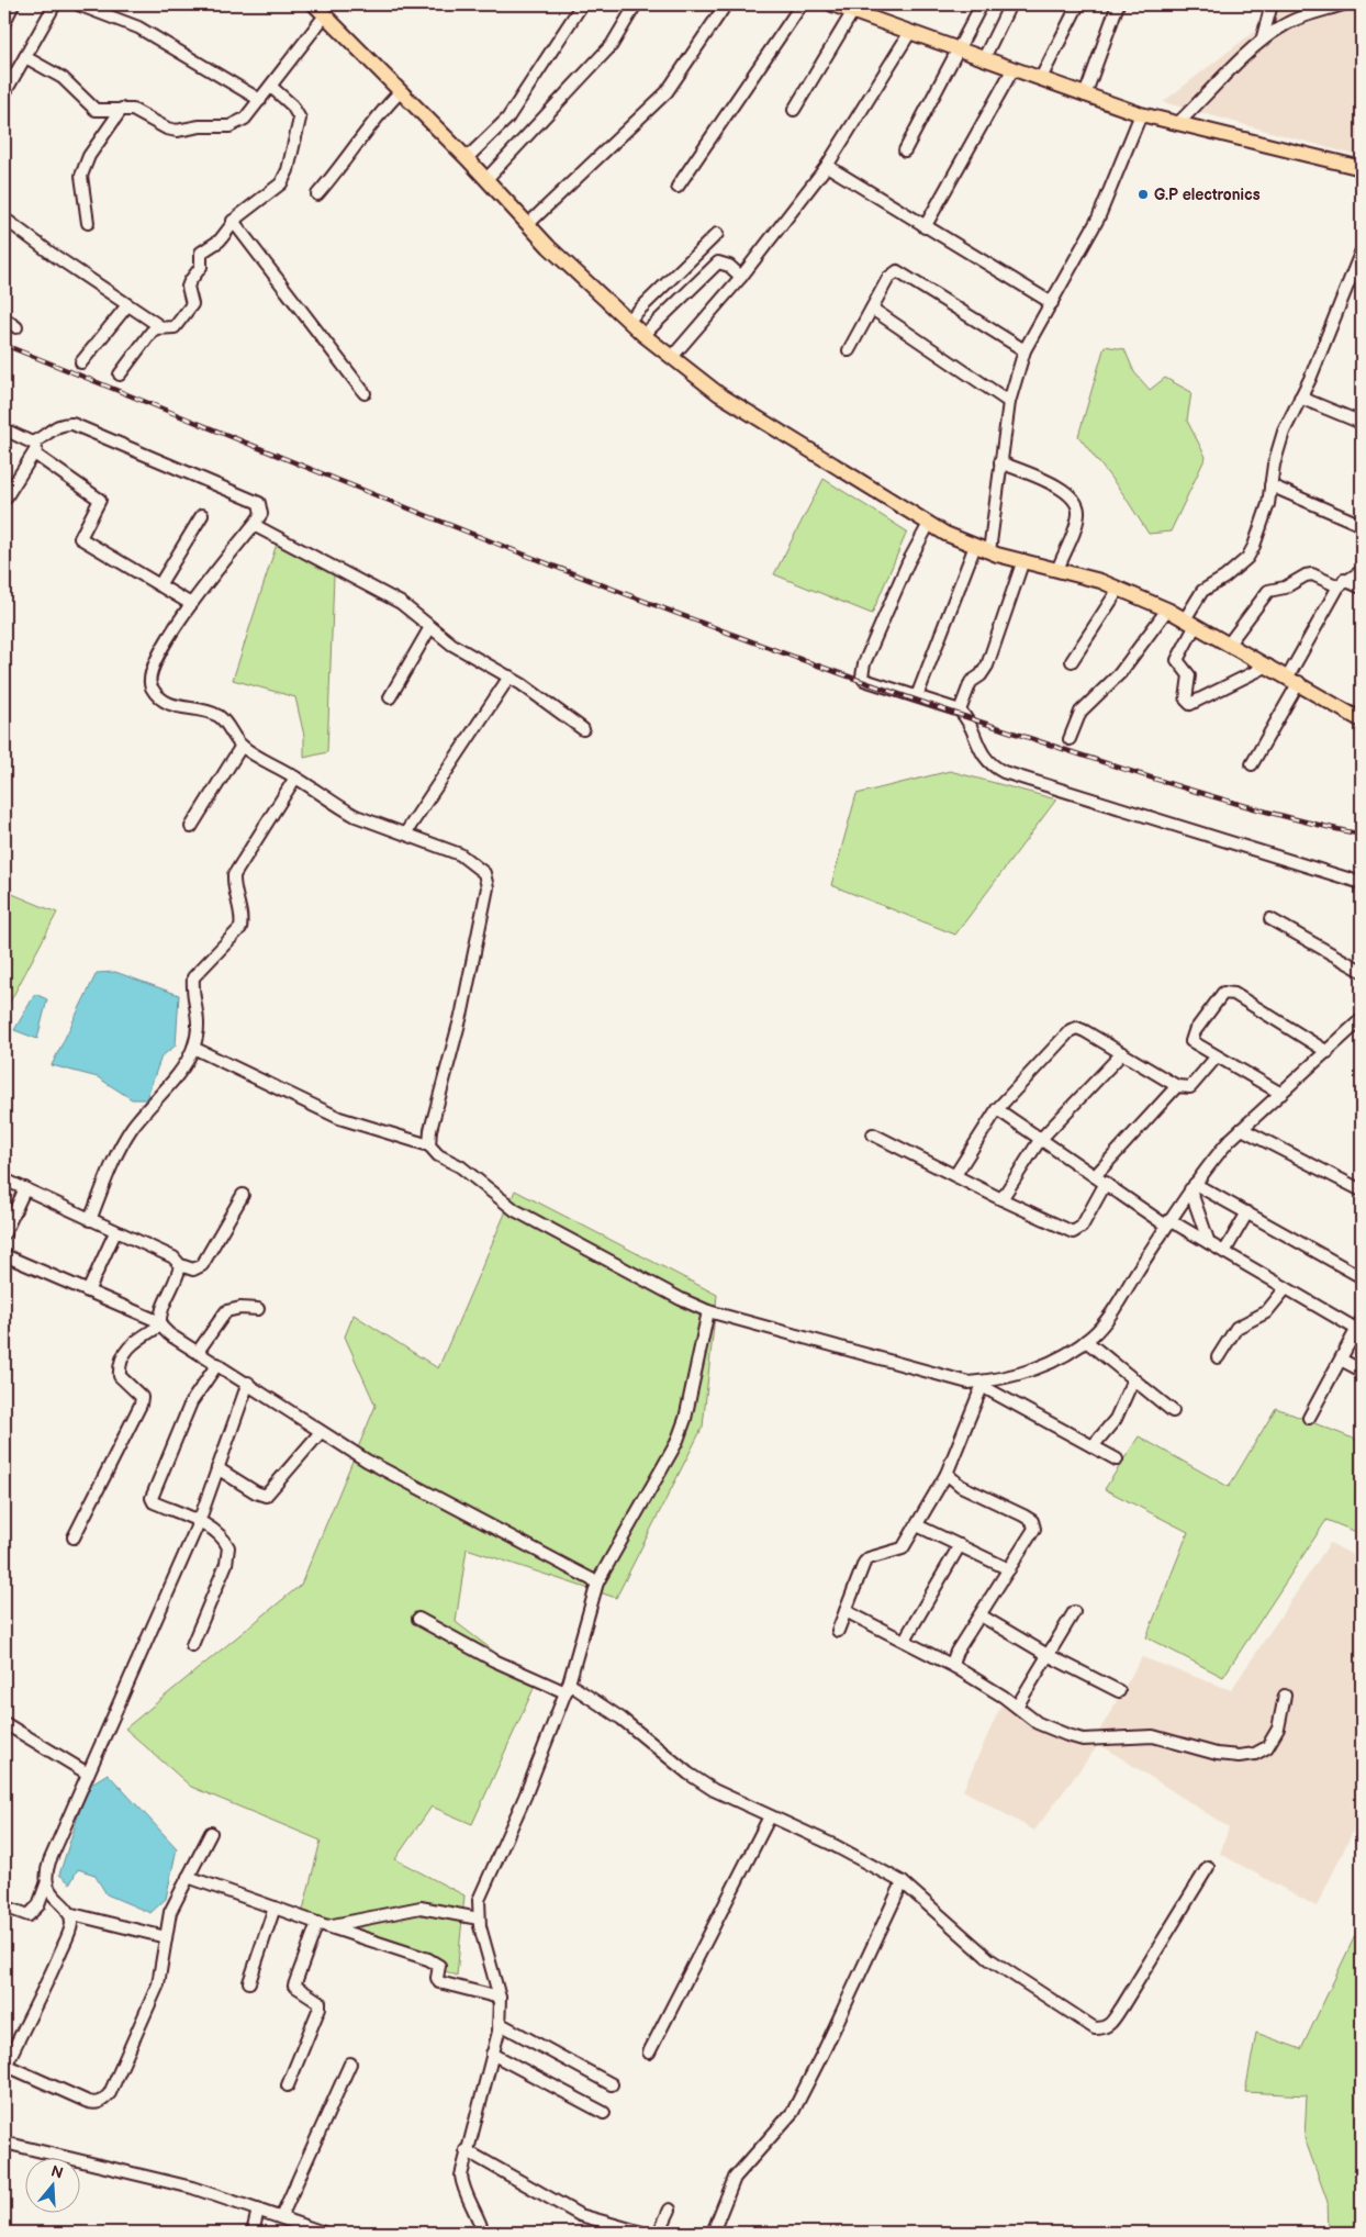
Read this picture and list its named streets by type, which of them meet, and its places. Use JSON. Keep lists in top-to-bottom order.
{
  "places": ["G.P electronics"],
  "north": "top"
}
